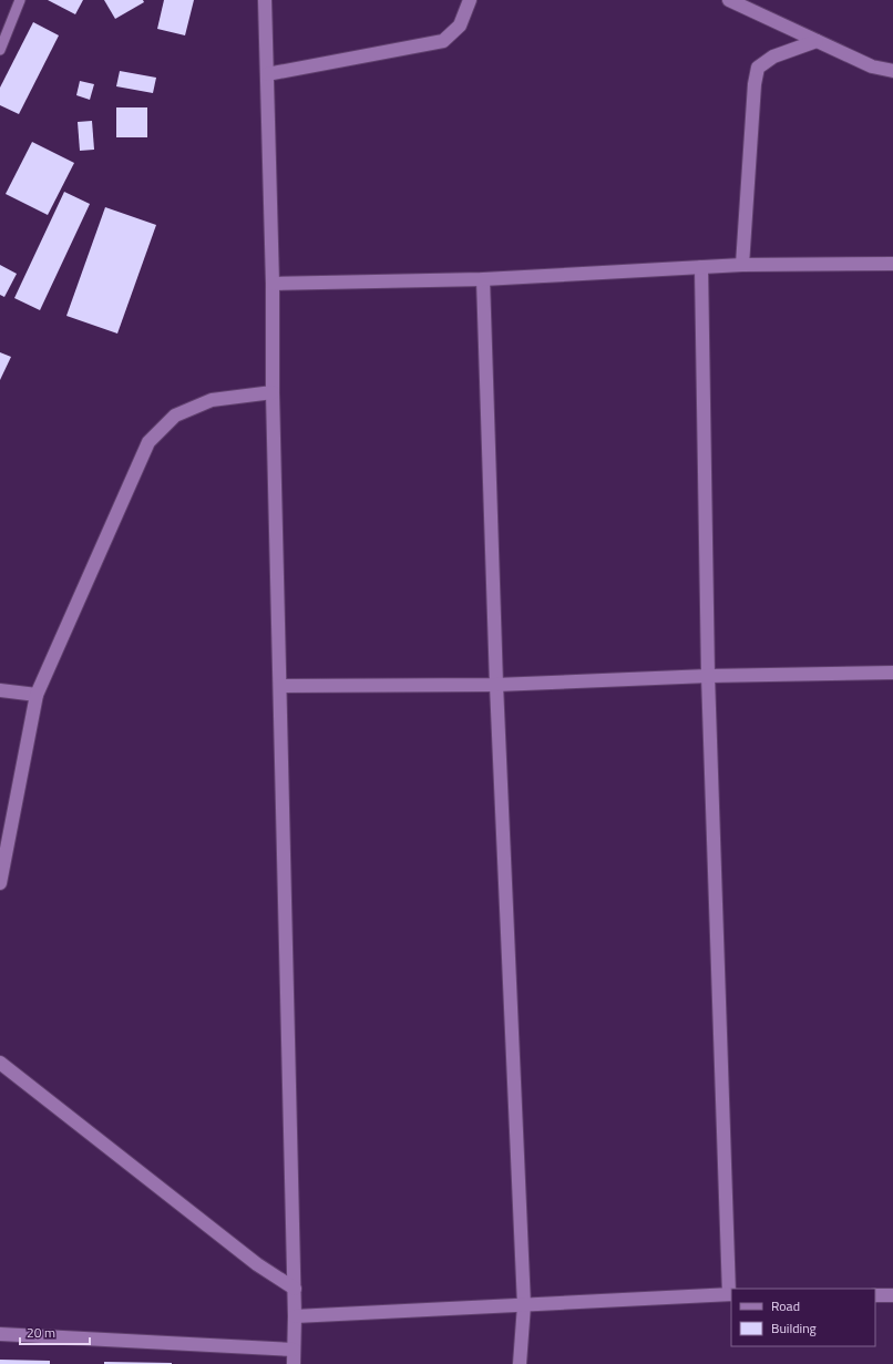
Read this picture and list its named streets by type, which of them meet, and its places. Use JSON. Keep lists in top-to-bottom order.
{
  "legend": ["Road", "Building"],
  "scale_bar": "20 m"
}
